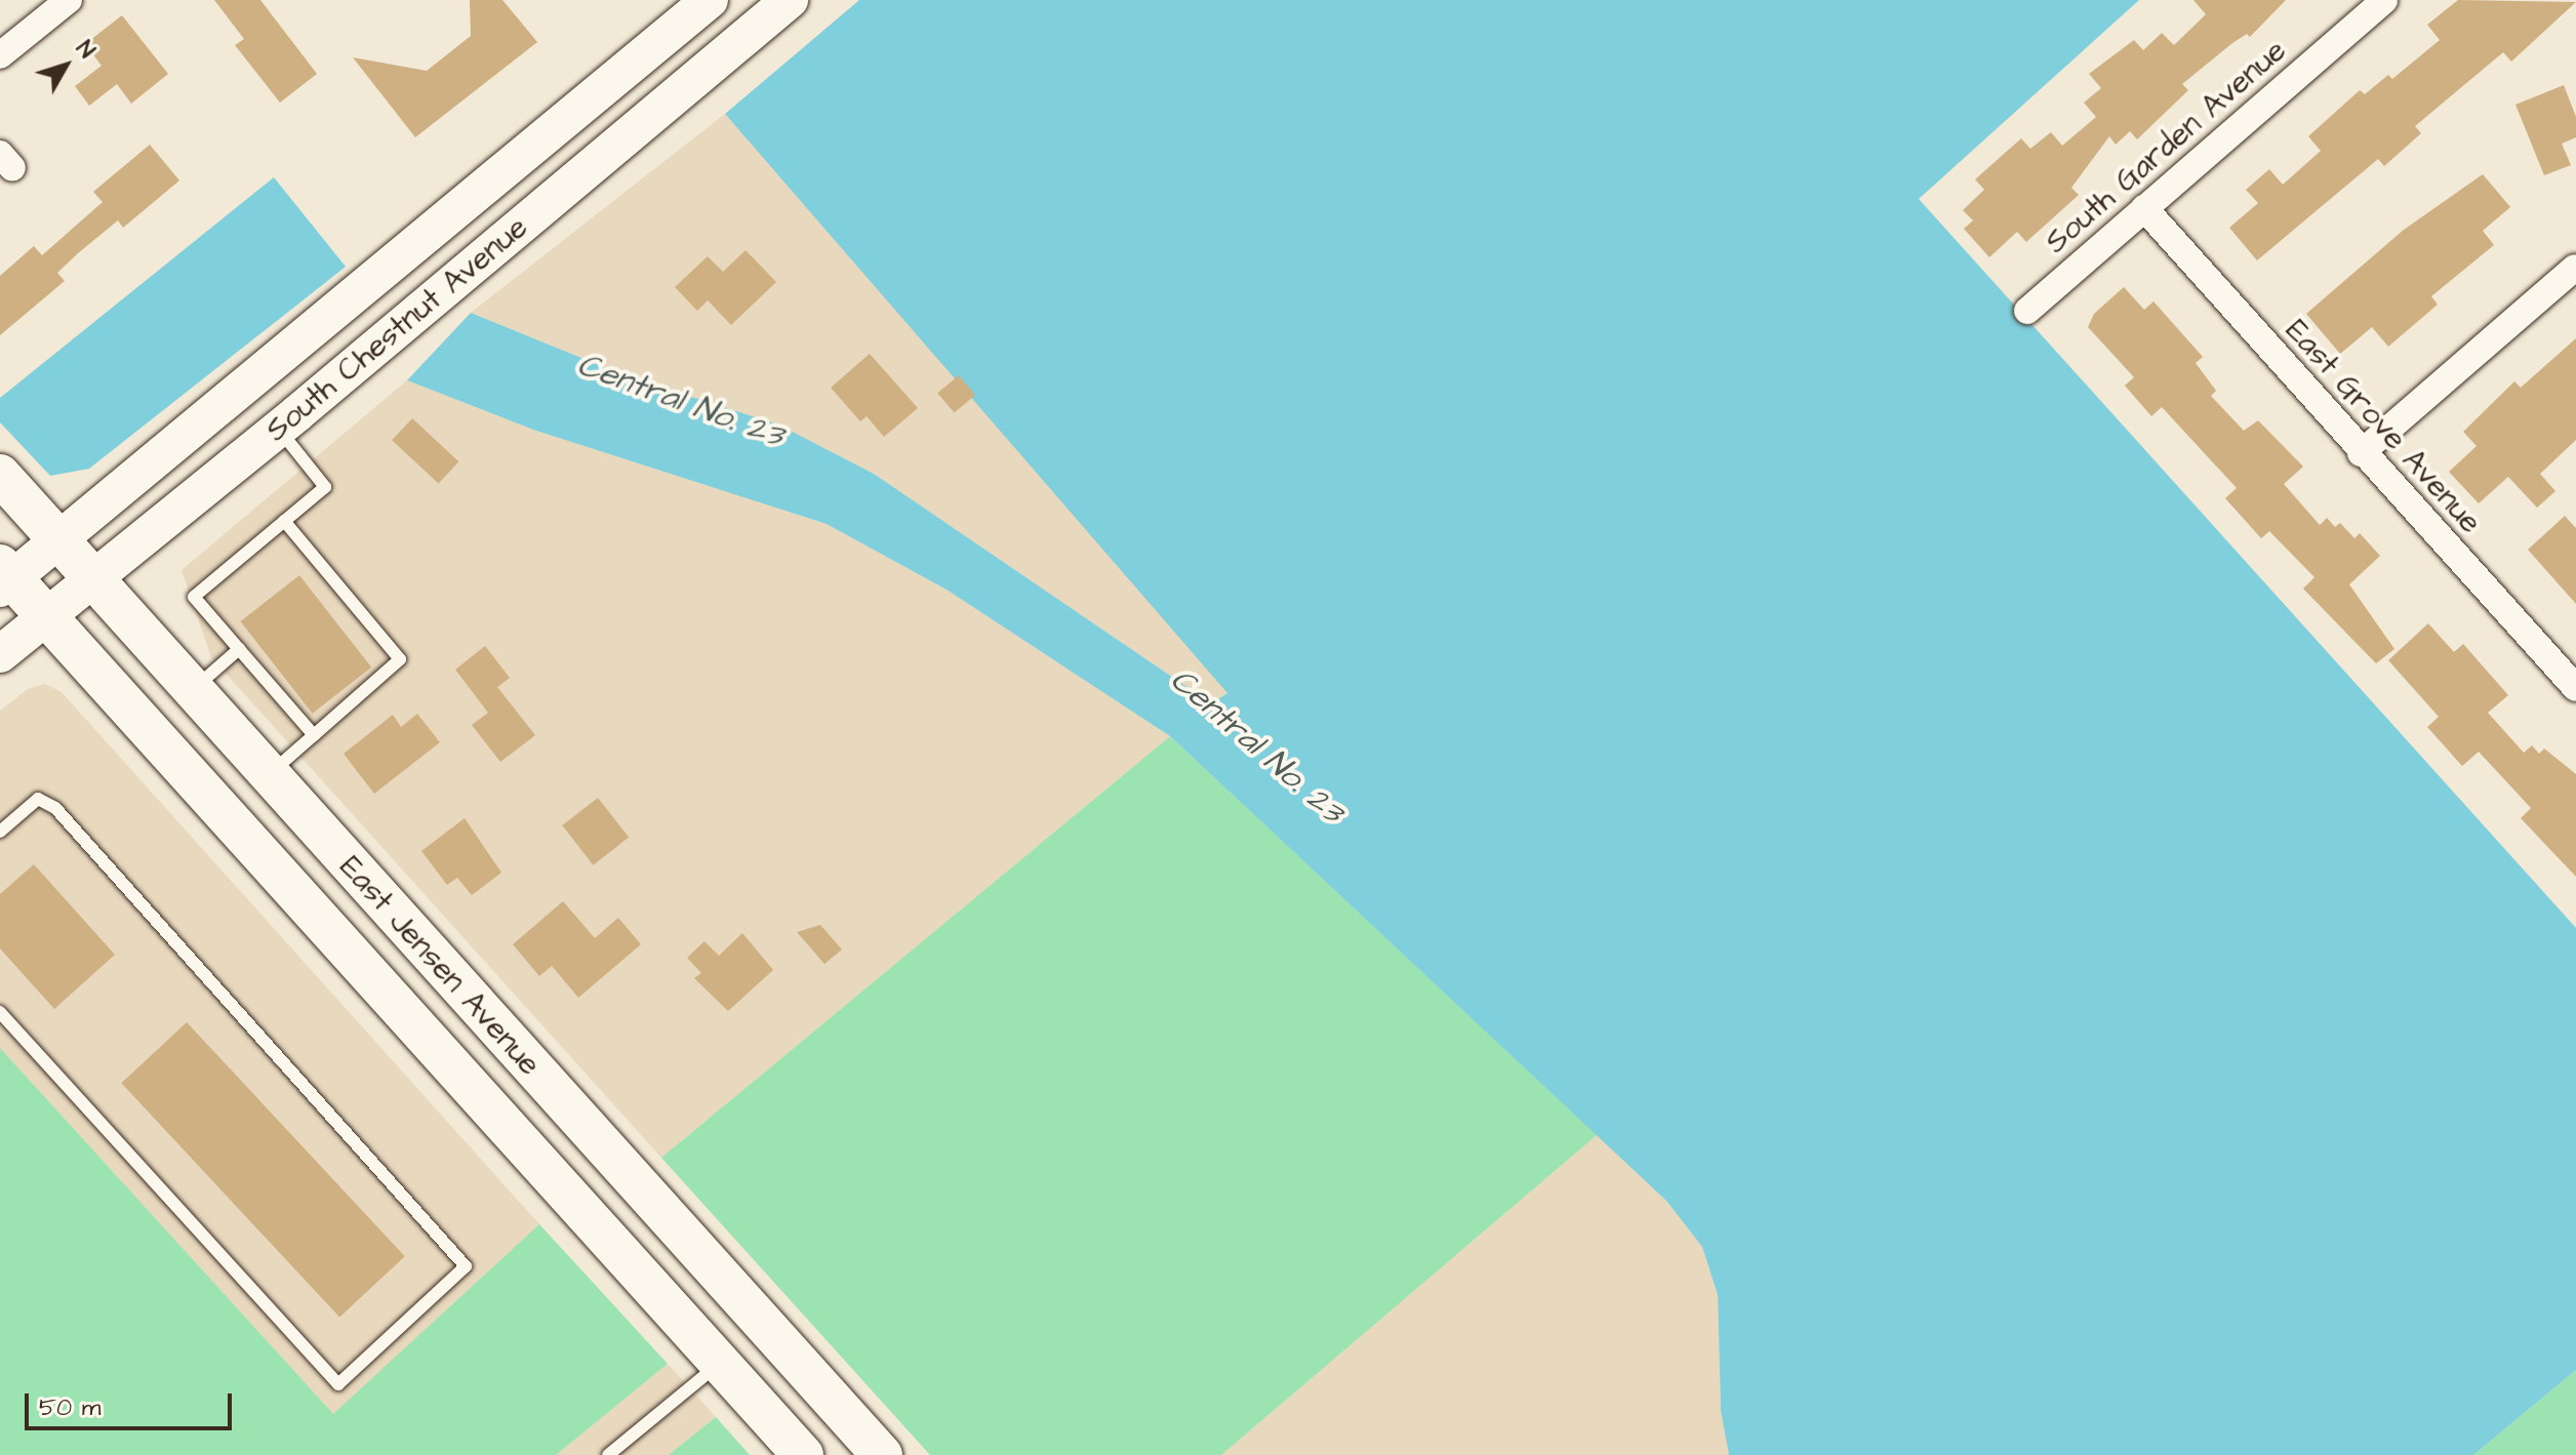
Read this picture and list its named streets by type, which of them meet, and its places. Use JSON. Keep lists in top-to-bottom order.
{
  "streets": {
    "main road": ["South Chestnut Avenue", "East Jensen Avenue"],
    "street": ["South Garden Avenue", "East Grove Avenue"]
  },
  "crossings": [
    ["South Garden Avenue", "East Grove Avenue"],
    ["South Chestnut Avenue", "East Jensen Avenue"]
  ],
  "water": ["Central No. 23"],
  "scale_bar": "50 m",
  "north": "top right"
}
